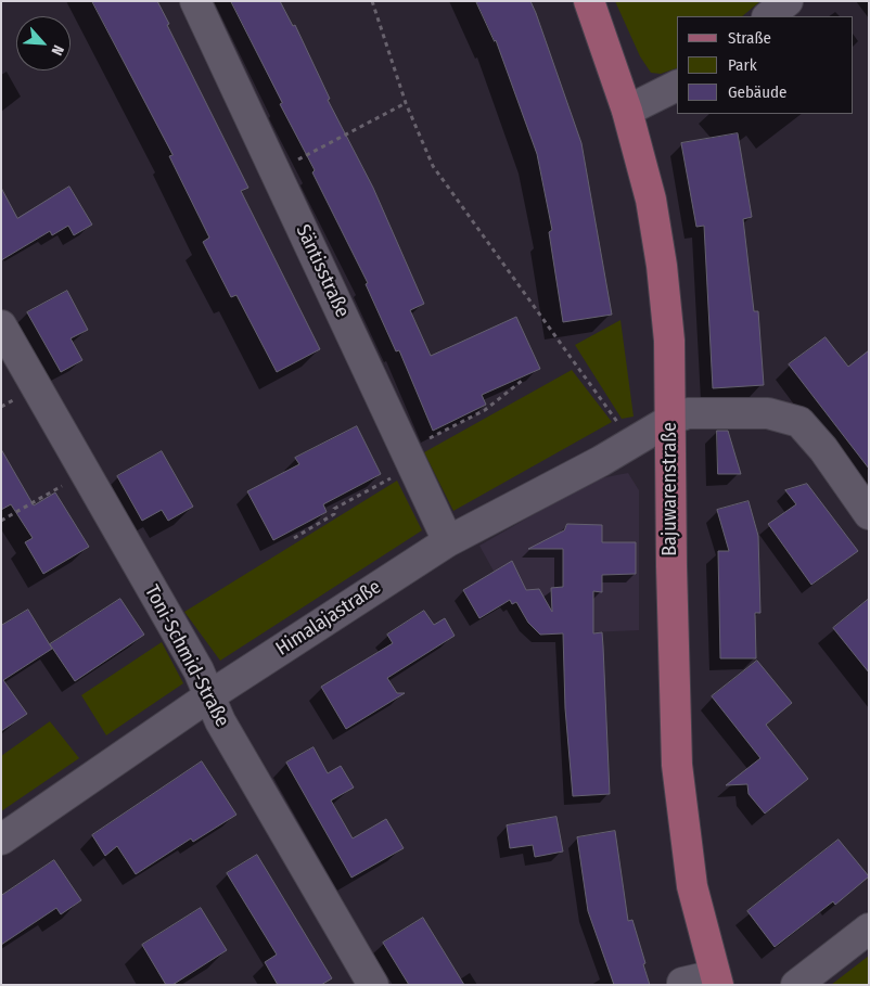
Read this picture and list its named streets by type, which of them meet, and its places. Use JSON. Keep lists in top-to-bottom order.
{
  "streets": {
    "main road": ["Bajuwarenstraße"],
    "street": ["Säntisstraße", "Himalajastraße", "Toni-Schmid-Straße"]
  },
  "crossings": [
    ["Säntisstraße", "Himalajastraße"],
    ["Bajuwarenstraße", "Himalajastraße"],
    ["Himalajastraße", "Toni-Schmid-Straße"]
  ],
  "legend": ["Straße", "Park", "Gebäude"],
  "north": "bottom right"
}
